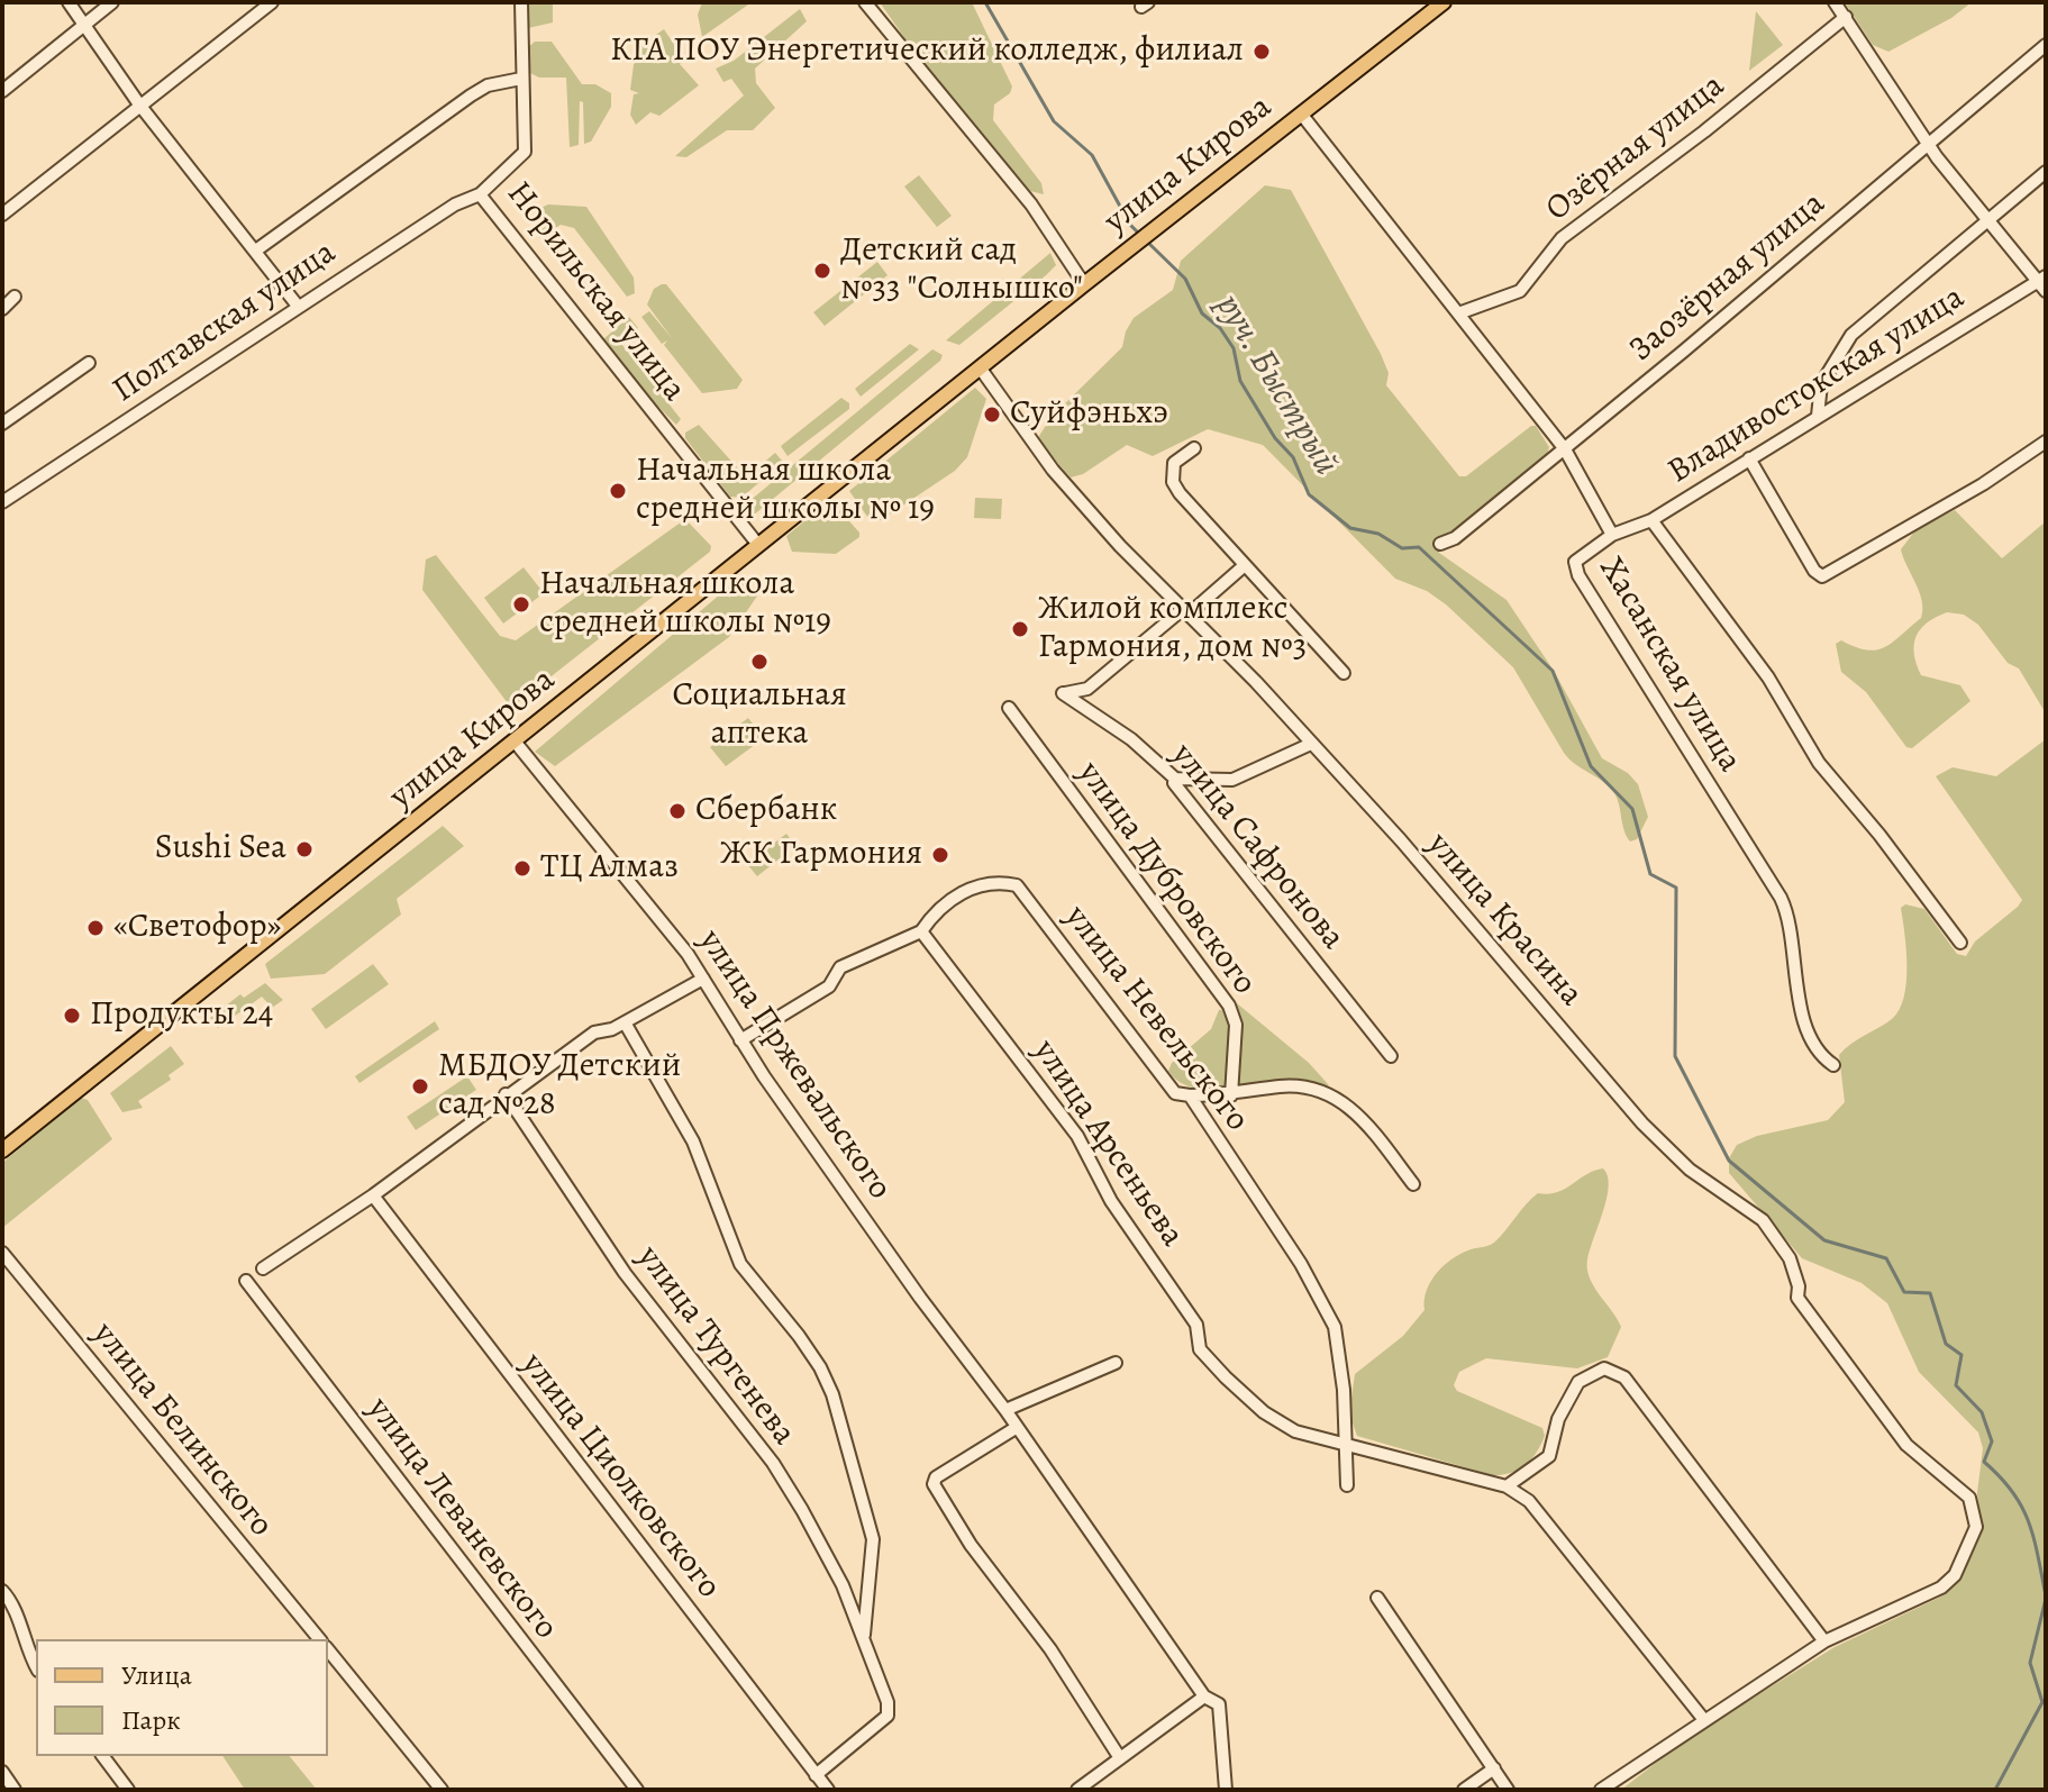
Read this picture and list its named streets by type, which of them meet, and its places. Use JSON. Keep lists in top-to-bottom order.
{
  "streets": {
    "main road": ["улица Кирова"],
    "street": [
      "Озёрная улица",
      "Заозёрная улица",
      "Норильская улица",
      "Полтавская улица",
      "Владивостокская улица",
      "Хасанская улица",
      "улица Сафронова",
      "улица Дубровского",
      "улица Красина",
      "улица Невельского",
      "улица Пржевальского",
      "улица Арсеньева",
      "улица Тургенева",
      "улица Белинского",
      "улица Циолковского",
      "улица Леваневского"
    ]
  },
  "crossings": [
    ["Озёрная улица", "Хасанская улица"],
    ["улица Кирова", "Норильская улица"],
    ["улица Кирова", "Хасанская улица"],
    ["улица Кирова", "улица Красина"],
    ["улица Кирова", "улица Пржевальского"],
    ["Заозёрная улица", "Хасанская улица"],
    ["Норильская улица", "Полтавская улица"],
    ["Владивостокская улица", "Хасанская улица"],
    ["улица Сафронова", "улица Красина"],
    ["улица Невельского", "улица Арсеньева"],
    ["улица Тургенева", "улица Циолковского"]
  ],
  "water": ["руч. Быстрый"],
  "places": [
    "КГА ПОУ Энергетический колледж, филиал",
    "Детский сад №33 \"Солнышко\"",
    "Суйфэньхэ",
    "Начальная школа средней школы № 19",
    "Начальная школа средней школы №19",
    "Жилой комплекс Гармония, дом №3",
    "Социальная аптека",
    "Сбербанк",
    "Sushi Sea",
    "ЖК Гармония",
    "ТЦ Алмаз",
    "«Светофор»",
    "Продукты 24",
    "МБДОУ Детский сад №28"
  ],
  "legend": ["Улица", "Парк"]
}
